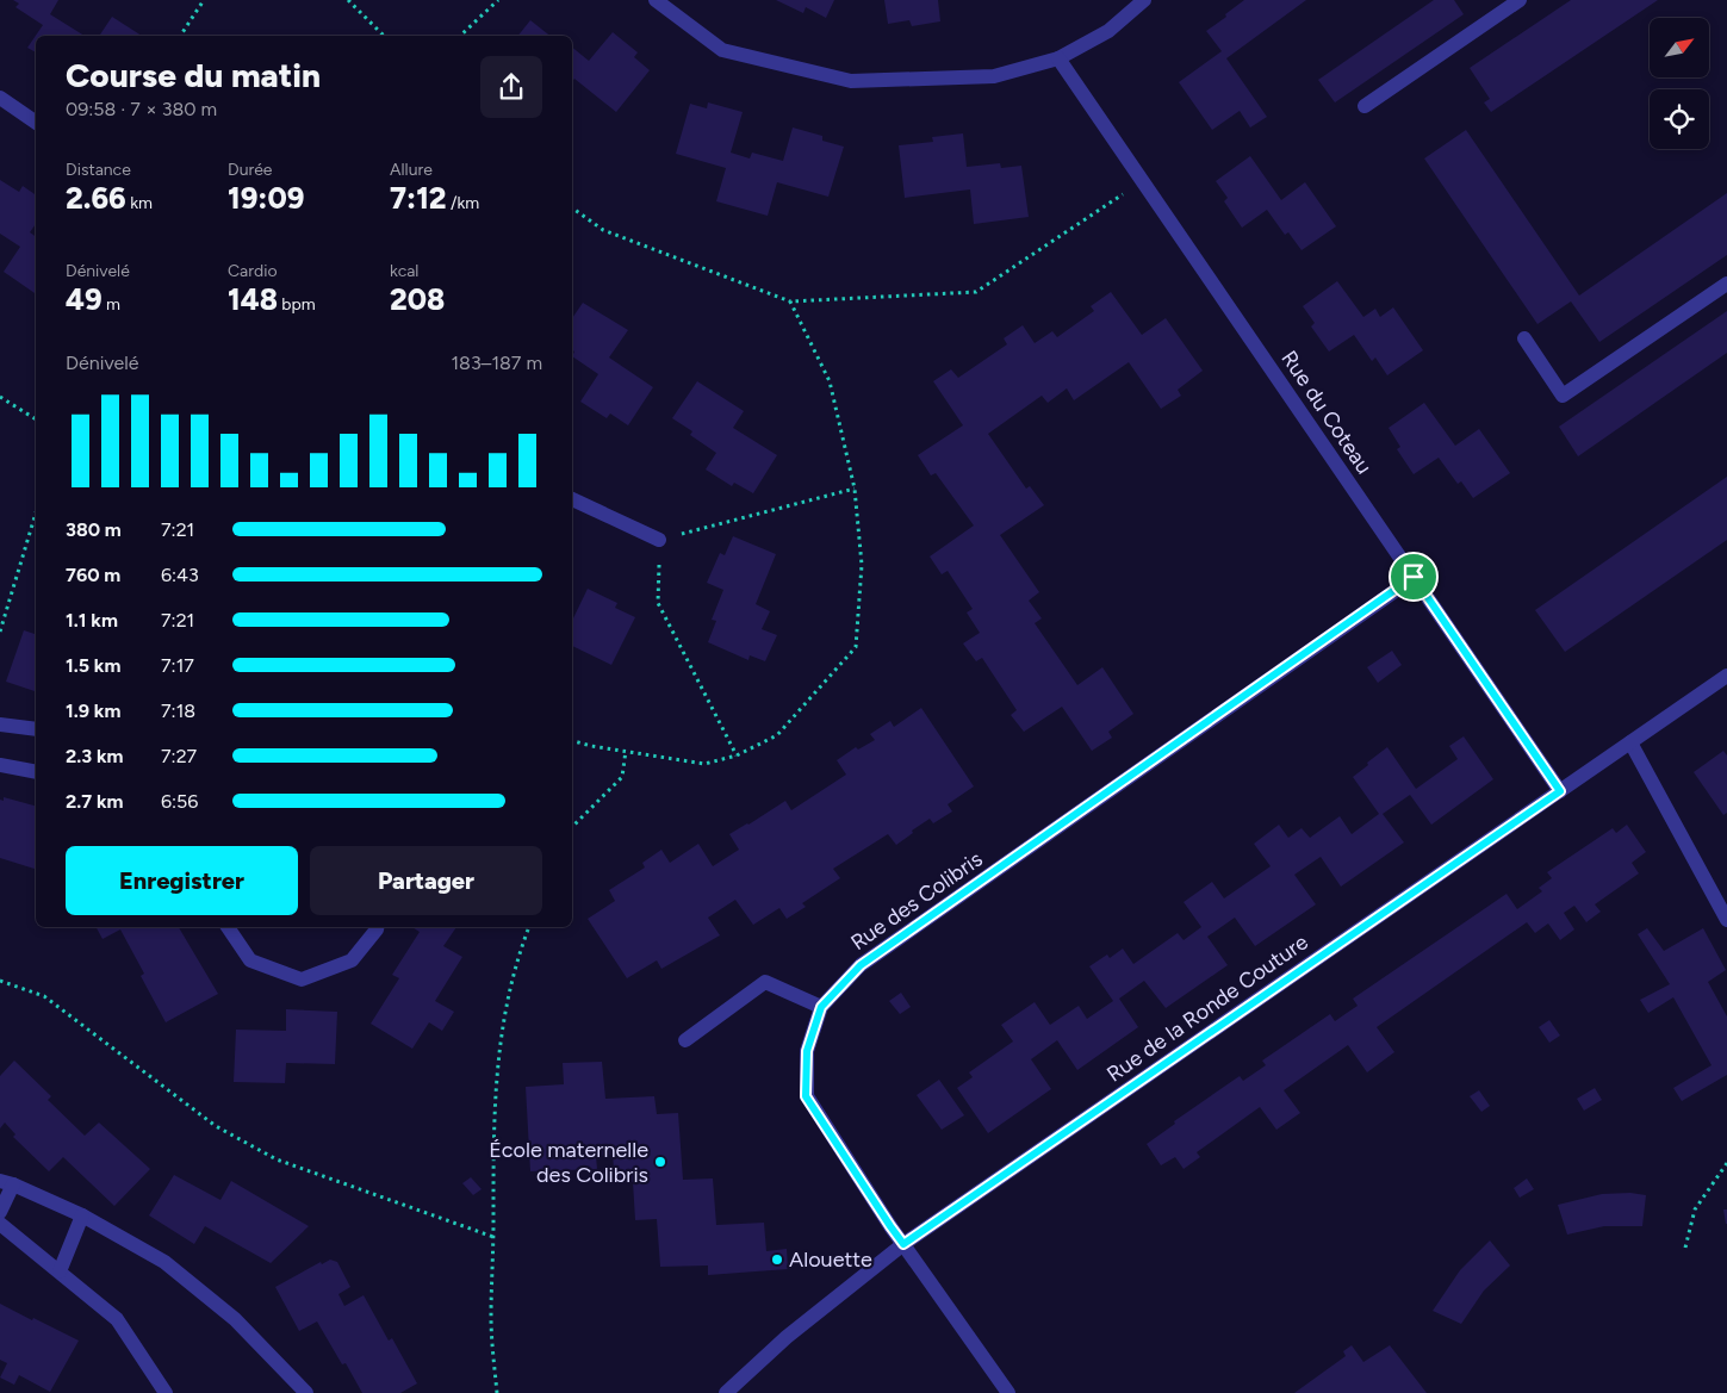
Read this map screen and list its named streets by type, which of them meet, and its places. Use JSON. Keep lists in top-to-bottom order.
{
  "streets": {
    "street": ["Rue du Coteau", "Rue des Colibris", "Rue de la Ronde Couture"]
  },
  "crossings": [
    ["Rue du Coteau", "Rue des Colibris"],
    ["Rue du Coteau", "Rue de la Ronde Couture"],
    ["Rue des Colibris", "Rue de la Ronde Couture"]
  ],
  "places": ["École maternelle des Colibris", "Alouette"],
  "north": "top right",
  "page": {
    "heading": ["Course du matin", "09:58 · 7 × 380 m"],
    "stats": [
      ["Distance", "2.66 km"],
      ["Durée", "19:09"],
      ["Allure", "7:12 /km"],
      ["Dénivelé", "49 m"],
      ["Cardio", "148 bpm"],
      ["kcal", "208"]
    ],
    "chart": ["Dénivelé", "183–187 m"],
    "list": [
      {
        "name": "380 m",
        "note": "7:21"
      },
      {
        "name": "760 m",
        "note": "6:43"
      },
      {
        "name": "1.1 km",
        "note": "7:21"
      },
      {
        "name": "1.5 km",
        "note": "7:17"
      },
      {
        "name": "1.9 km",
        "note": "7:18"
      },
      {
        "name": "2.3 km",
        "note": "7:27"
      },
      {
        "name": "2.7 km",
        "note": "6:56"
      }
    ],
    "buttons": ["Enregistrer", "Partager"]
  }
}
